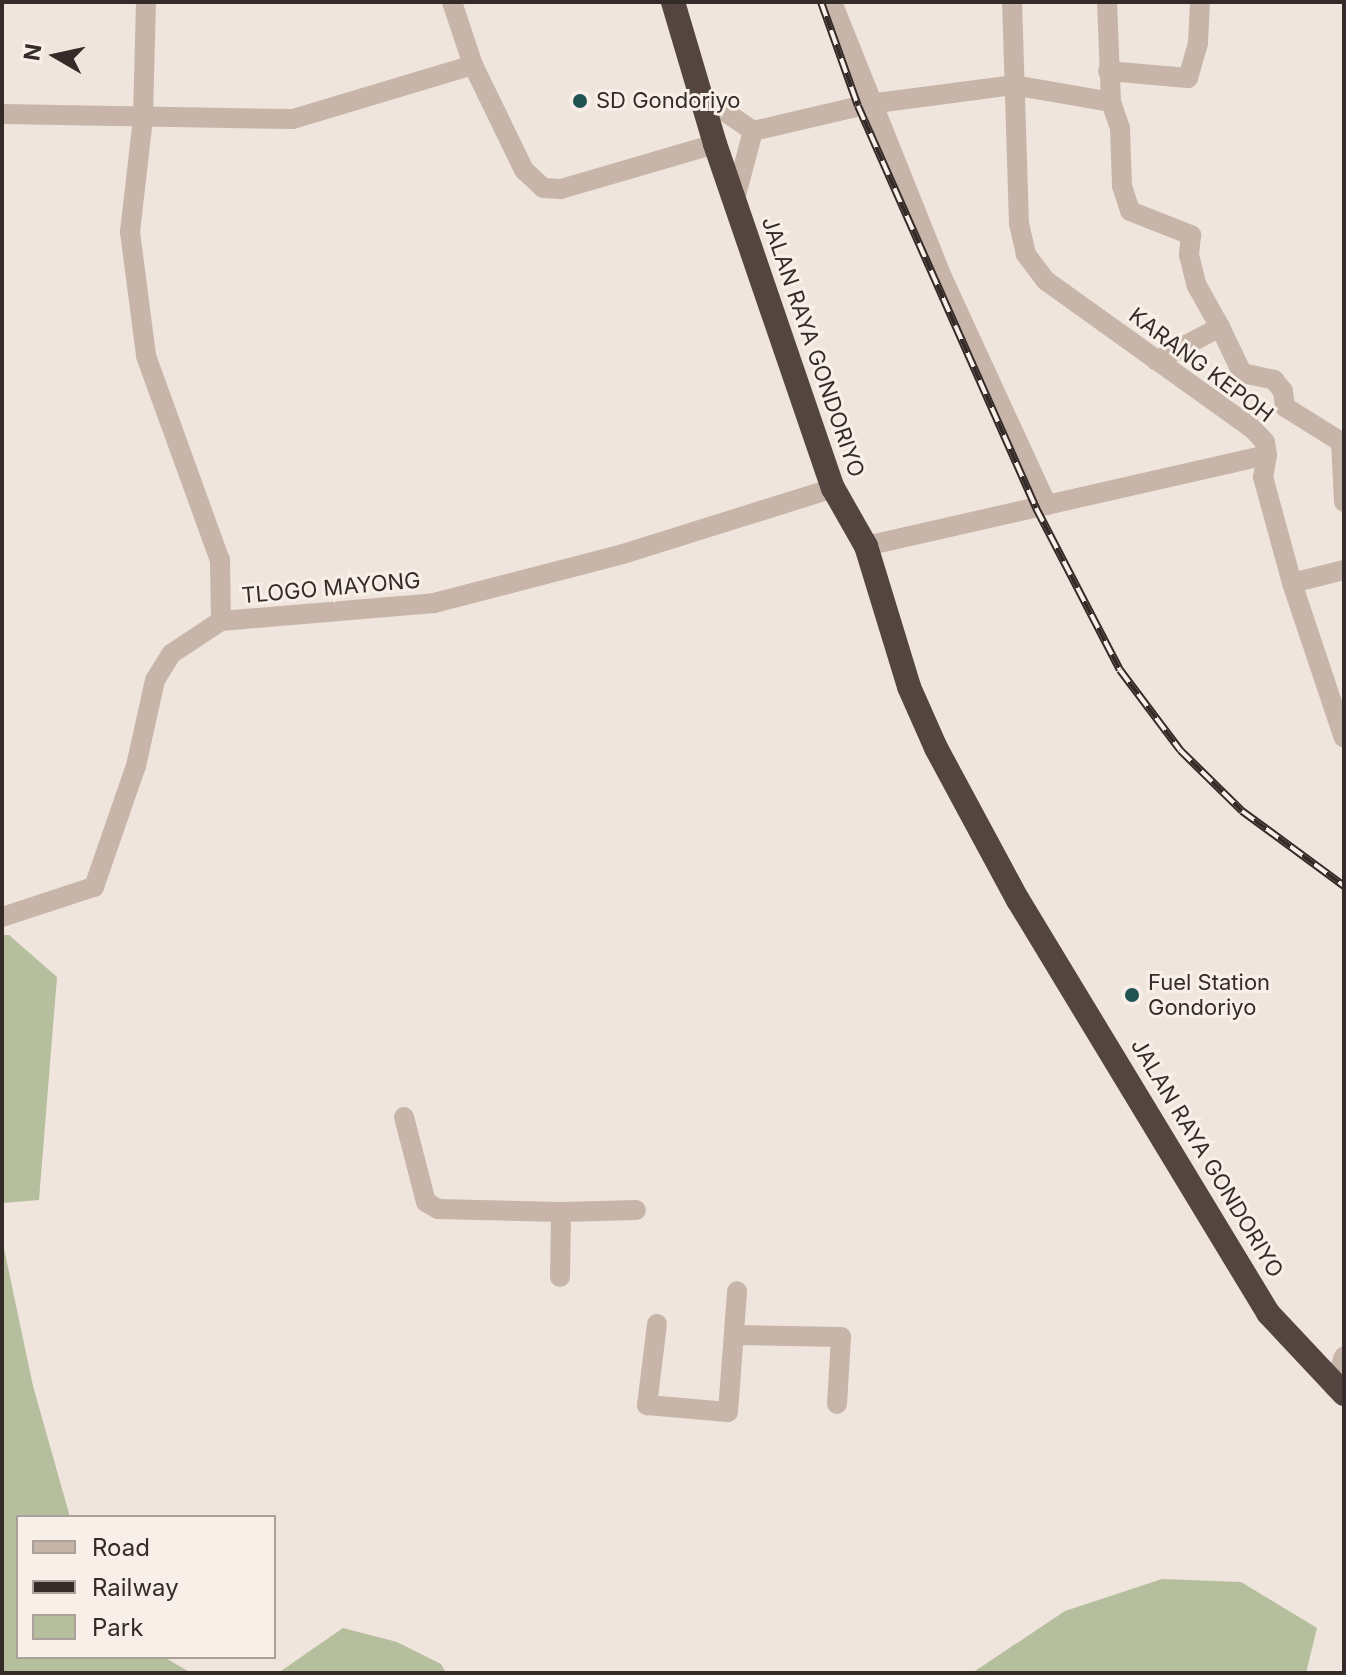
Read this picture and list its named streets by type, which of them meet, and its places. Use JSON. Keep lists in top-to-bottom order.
{
  "streets": {
    "highway": ["JALAN RAYA GONDORIYO"],
    "street": ["KARANG KEPOH", "TLOGO MAYONG"]
  },
  "crossings": [
    ["JALAN RAYA GONDORIYO", "KARANG KEPOH"],
    ["JALAN RAYA GONDORIYO", "TLOGO MAYONG"]
  ],
  "places": ["SD Gondoriyo", "Fuel Station Gondoriyo"],
  "legend": ["Road", "Railway", "Park"],
  "north": "left"
}
